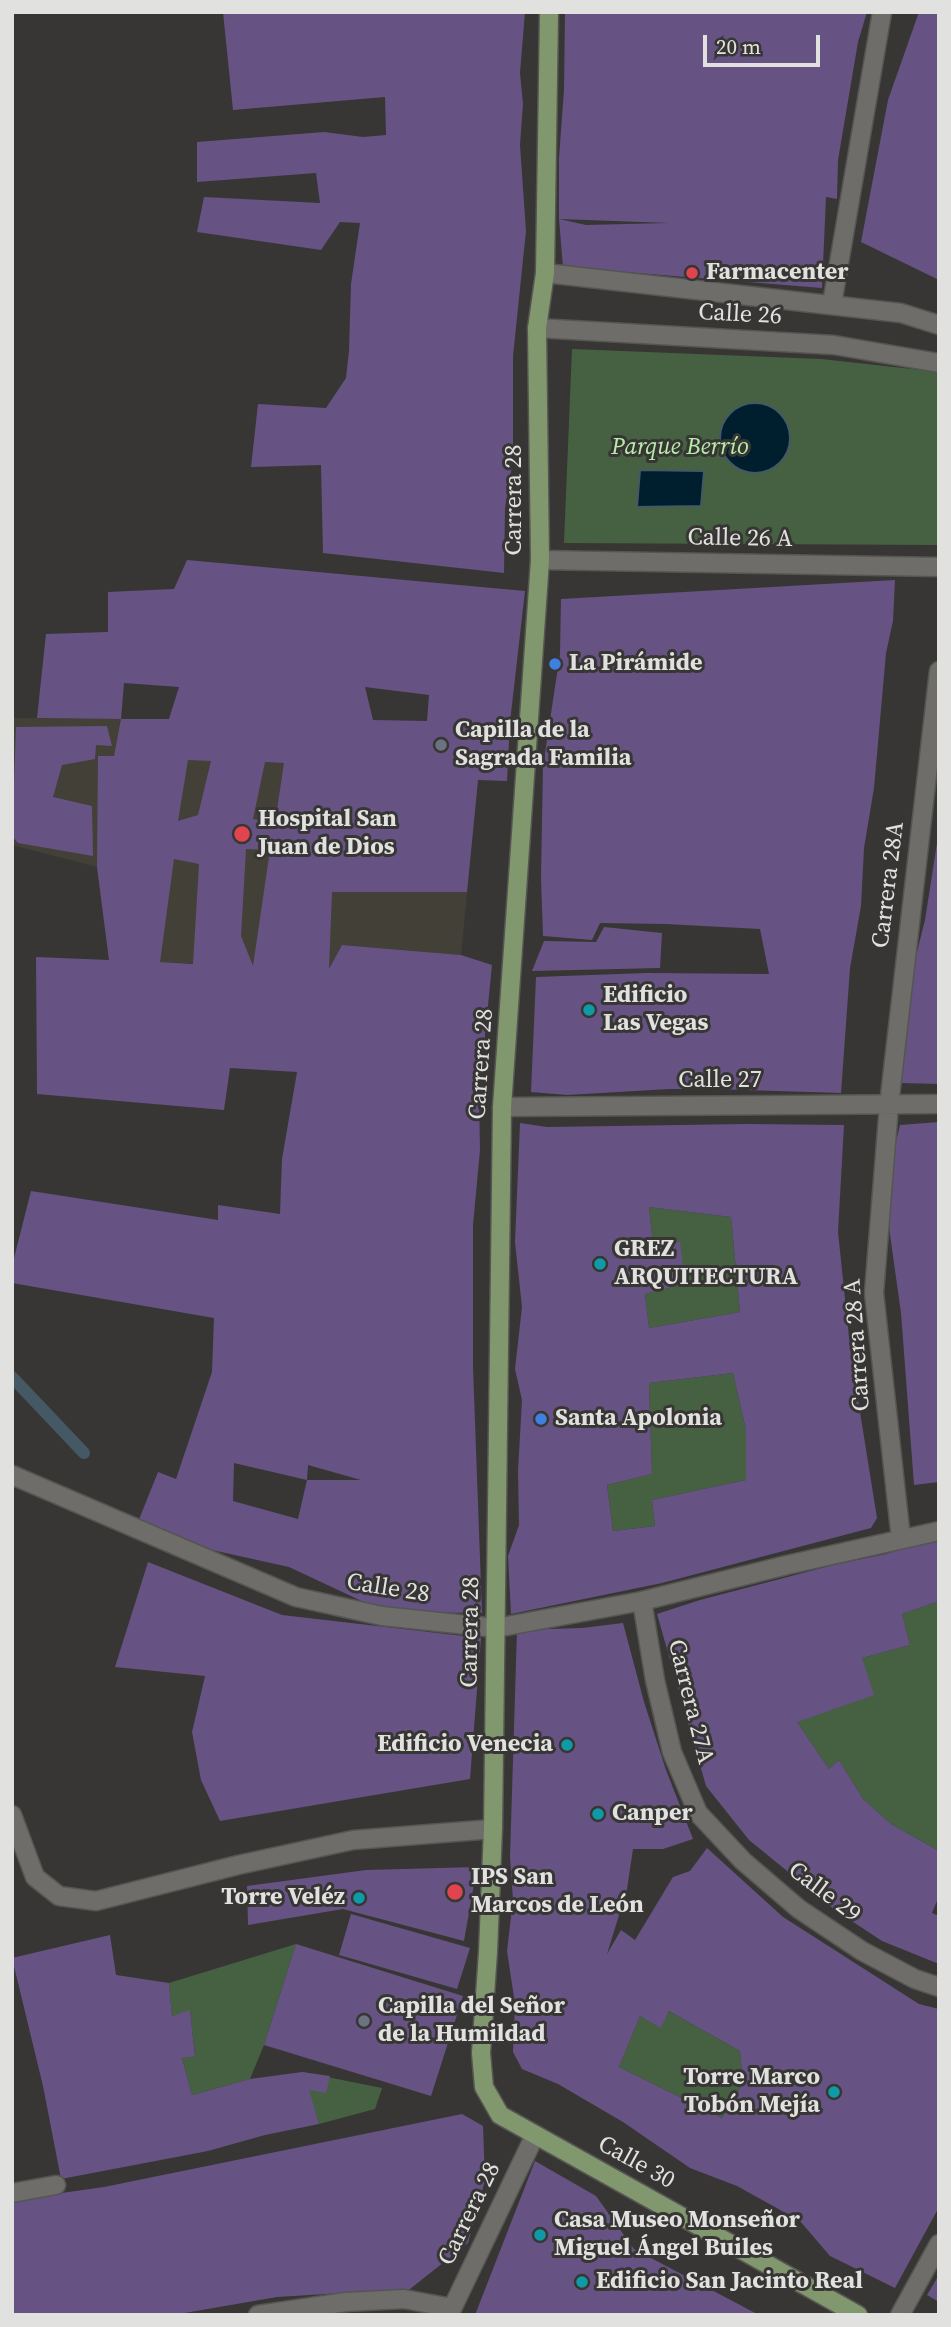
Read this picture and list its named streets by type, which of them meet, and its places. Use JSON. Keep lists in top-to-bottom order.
{
  "streets": {
    "main road": ["Carrera 28", "Calle 30"],
    "street": [
      "Calle 26",
      "Calle 26 A",
      "Carrera 28A",
      "Calle 27",
      "Carrera 28 A",
      "Calle 28",
      "Carrera 27A",
      "Calle 29"
    ]
  },
  "crossings": [
    ["Calle 26", "Carrera 28"],
    ["Carrera 28", "Calle 26 A"],
    ["Carrera 28", "Calle 27"],
    ["Carrera 28", "Calle 28"],
    ["Carrera 28", "Calle 30"],
    ["Carrera 28A", "Calle 27"],
    ["Carrera 28A", "Carrera 28 A"],
    ["Calle 27", "Carrera 28 A"],
    ["Carrera 28 A", "Calle 28"],
    ["Calle 28", "Carrera 27A"],
    ["Carrera 27A", "Calle 29"]
  ],
  "parks": ["Parque Berrío"],
  "places": [
    "Farmacenter",
    "La Pirámide",
    "Capilla de la Sagrada Familia",
    "Hospital San Juan de Dios",
    "Edificio Las Vegas",
    "GREZ ARQUITECTURA",
    "Santa Apolonia",
    "Edificio Venecia",
    "Canper",
    "IPS San Marcos de León",
    "Torre Veléz",
    "Capilla del Señor de la Humildad",
    "Torre Marco Tobón Mejía",
    "Casa Museo Monseñor Miguel Ángel Builes",
    "Edificio San Jacinto Real"
  ],
  "scale_bar": "20 m"
}
